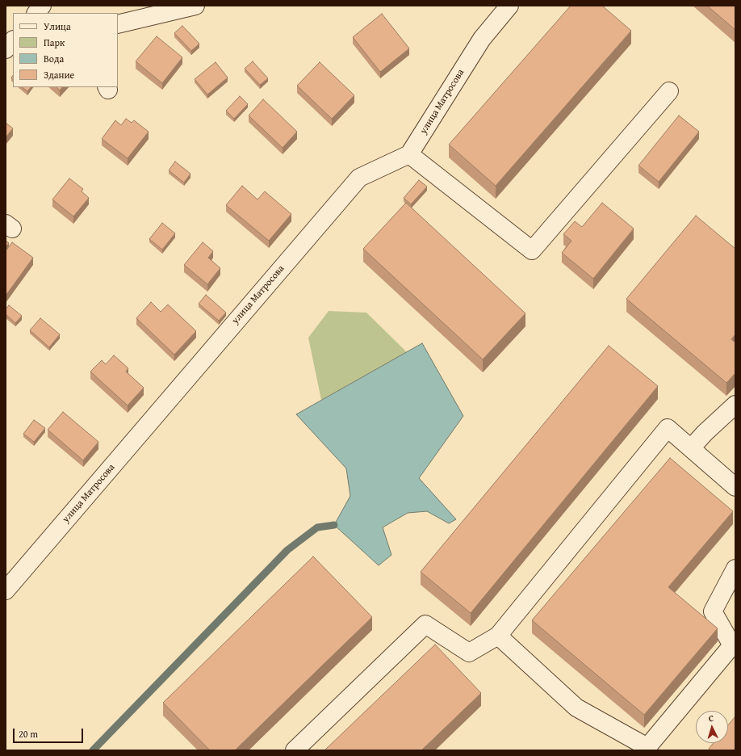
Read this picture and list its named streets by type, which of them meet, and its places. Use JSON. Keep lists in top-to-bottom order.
{
  "streets": {
    "street": ["улица Матросова"]
  },
  "legend": [
    "Улица",
    "Парк",
    "Вода",
    "Здание"
  ],
  "scale_bar": "20 m",
  "north": "top"
}
